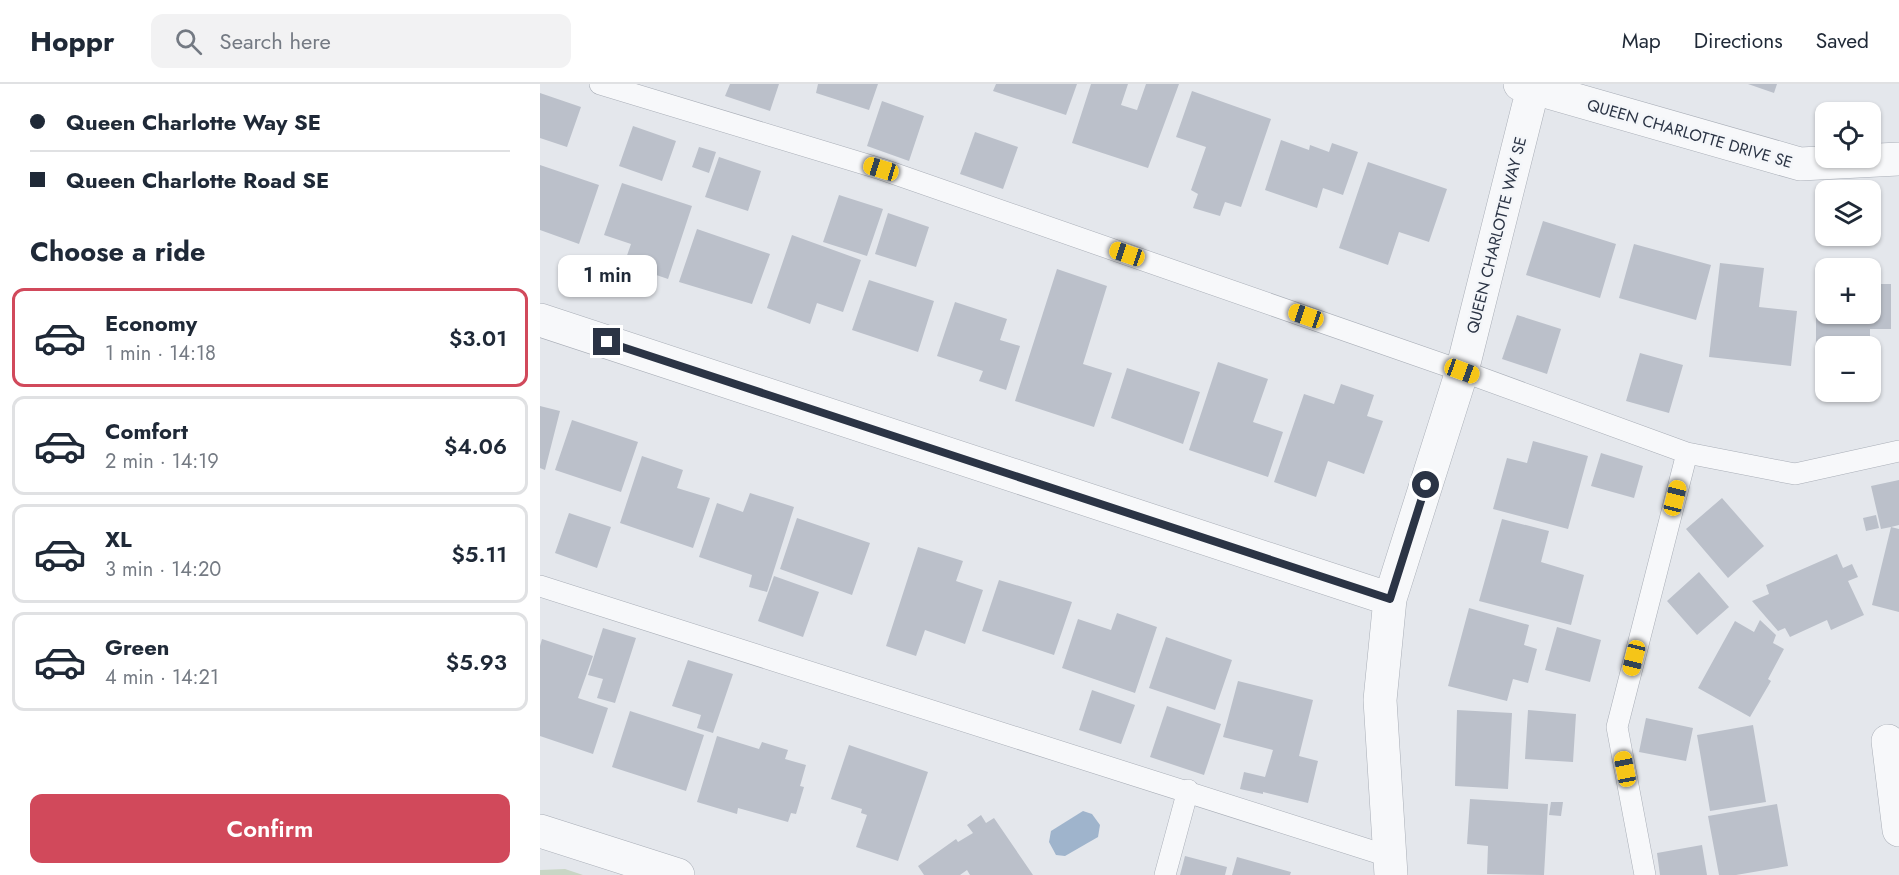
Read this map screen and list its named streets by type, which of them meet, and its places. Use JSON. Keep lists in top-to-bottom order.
{
  "streets": {
    "street": ["QUEEN CHARLOTTE DRIVE SE", "QUEEN CHARLOTTE WAY SE"]
  },
  "crossings": [
    ["QUEEN CHARLOTTE DRIVE SE", "QUEEN CHARLOTTE WAY SE"]
  ],
  "page": {
    "header": "Hoppr",
    "search": "Search here",
    "nav": ["Map", "Directions", "Saved"],
    "banner": ["Queen Charlotte Way SE", "Queen Charlotte Road SE"],
    "map_buttons": ["+", "−"],
    "heading": "Choose a ride",
    "bubble": "1 min",
    "list": [
      {
        "name": "Economy",
        "note": "1 min · 14:18",
        "value": "$3.01"
      },
      {
        "name": "Comfort",
        "note": "2 min · 14:19",
        "value": "$4.06"
      },
      {
        "name": "XL",
        "note": "3 min · 14:20",
        "value": "$5.11"
      },
      {
        "name": "Green",
        "note": "4 min · 14:21",
        "value": "$5.93"
      }
    ],
    "buttons": "Confirm"
  }
}
